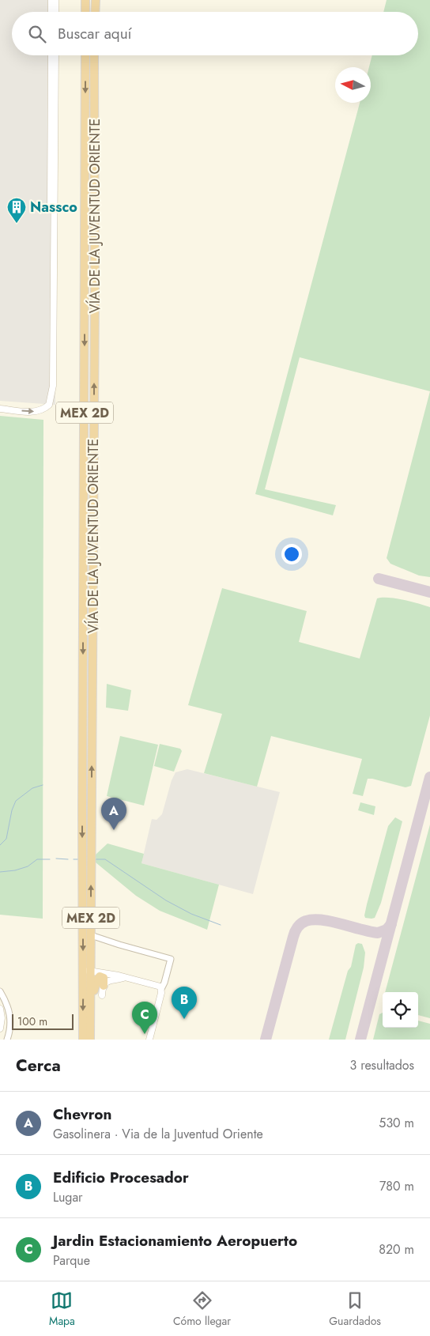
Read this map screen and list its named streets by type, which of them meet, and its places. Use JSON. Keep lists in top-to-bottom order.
{
  "streets": {
    "highway": ["VÍA DE LA JUVENTUD ORIENTE", "MEX 2D"]
  },
  "crossings": [
    ["VÍA DE LA JUVENTUD ORIENTE", "MEX 2D"]
  ],
  "places": {
    "building": ["Nassco"]
  },
  "scale_bar": "100 m",
  "north": "left",
  "page": {
    "search": "Buscar aquí",
    "pins": ["A", "B", "C"],
    "scale": "100 m",
    "heading": ["Cerca", "3 resultados"],
    "list": [
      {
        "mark": "A",
        "name": "Chevron",
        "note": "Gasolinera · Via de la Juventud Oriente",
        "value": "530 m"
      },
      {
        "mark": "B",
        "name": "Edificio Procesador",
        "note": "Lugar",
        "value": "780 m"
      },
      {
        "mark": "C",
        "name": "Jardin Estacionamiento Aeropuerto",
        "note": "Parque",
        "value": "820 m"
      }
    ],
    "nav": ["Mapa", "Cómo llegar", "Guardados"]
  }
}
